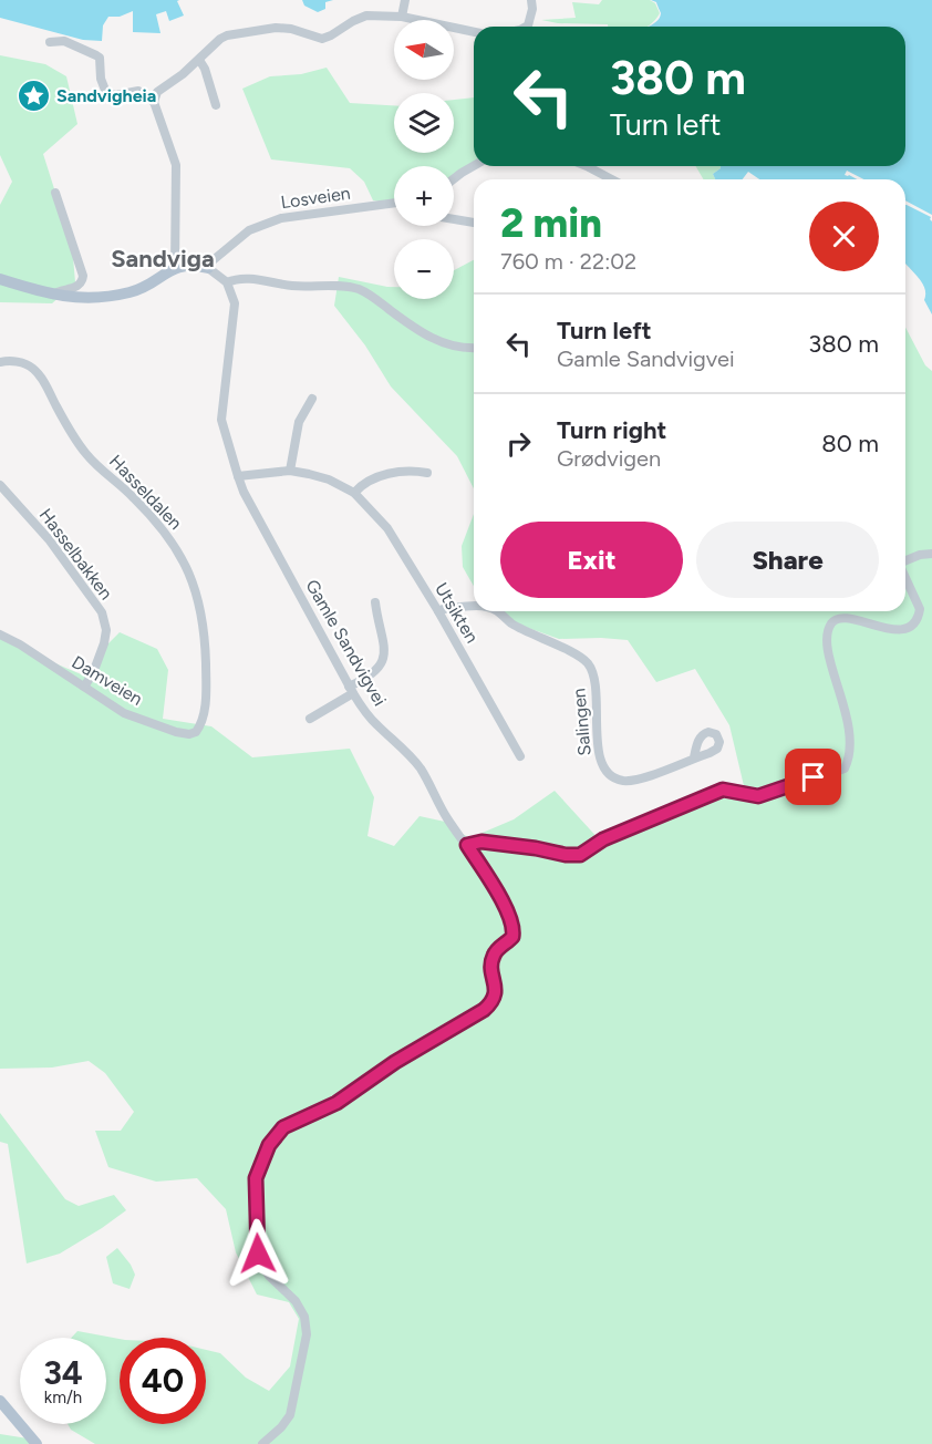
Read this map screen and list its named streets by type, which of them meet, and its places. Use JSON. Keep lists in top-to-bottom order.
{
  "streets": {
    "street": [
      "Losveien",
      "Hasseldalen",
      "Hasselbakken",
      "Utsikten",
      "Gamle Sandvigvei",
      "Damveien",
      "Salingen"
    ]
  },
  "crossings": [
    ["Hasseldalen", "Damveien"],
    ["Hasselbakken", "Damveien"],
    ["Utsikten", "Gamle Sandvigvei"],
    ["Utsikten", "Salingen"]
  ],
  "districts": ["Sandviga"],
  "places": {
    "place": ["Sandvigheia"]
  },
  "north": "left",
  "page": {
    "map_buttons": ["+", "−"],
    "turn": ["380 m", "Turn left"],
    "heading": ["2 min", "760 m · 22:02"],
    "list": [
      {
        "name": "Turn left",
        "note": "Gamle Sandvigvei",
        "value": "380 m"
      },
      {
        "name": "Turn right",
        "note": "Grødvigen",
        "value": "80 m"
      }
    ],
    "buttons": ["Exit", "Share"],
    "speed": "34 km/h",
    "limit": "40"
  }
}
